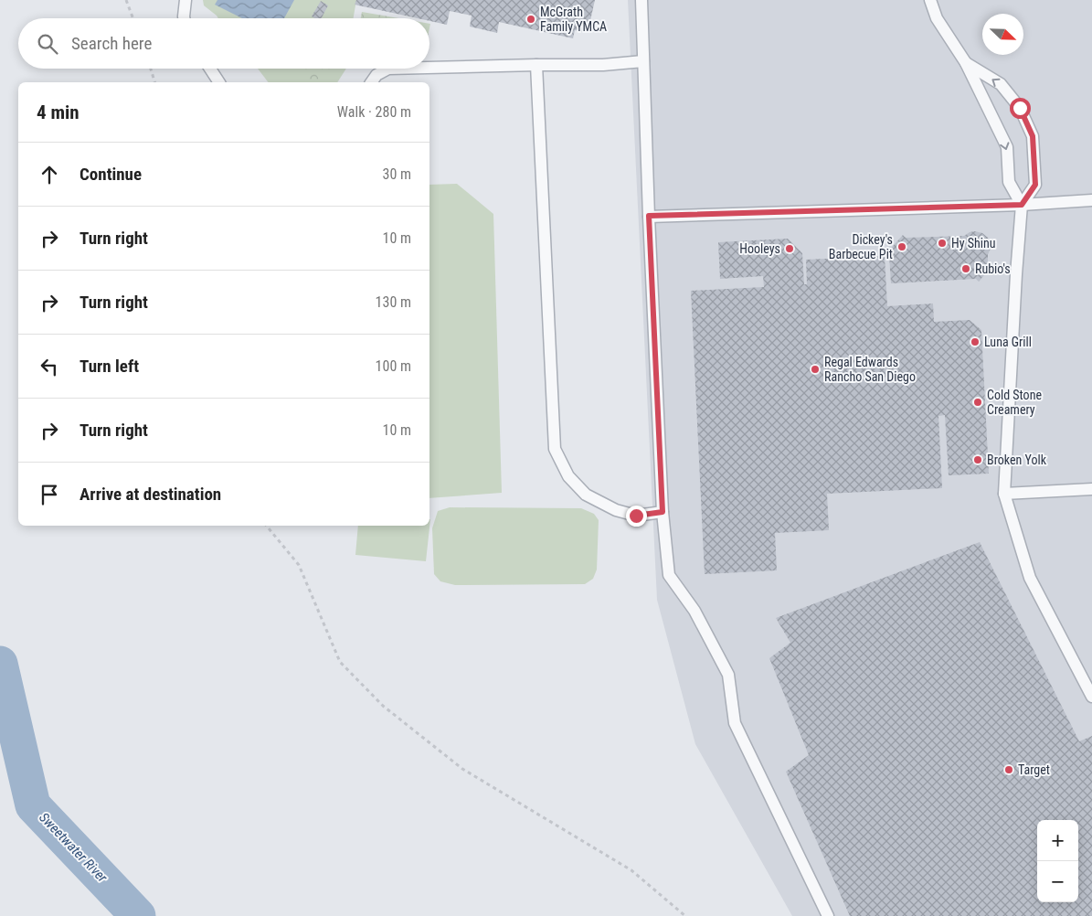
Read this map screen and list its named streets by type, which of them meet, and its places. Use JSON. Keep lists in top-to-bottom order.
{
  "water": ["Sweetwater River"],
  "places": [
    "McGrath Family YMCA",
    "Hy Shinu",
    "Dickey's Barbecue Pit",
    "Hooleys",
    "Rubio's",
    "Luna Grill",
    "Regal Edwards Rancho San Diego",
    "Cold Stone Creamery",
    "Broken Yolk",
    "Target"
  ],
  "north": "bottom right",
  "page": {
    "search": "Search here",
    "heading": ["4 min", "Walk · 280 m"],
    "list": [
      ["Continue", "30 m"],
      ["Turn right", "10 m"],
      ["Turn right", "130 m"],
      ["Turn left", "100 m"],
      ["Turn right", "10 m"],
      "Arrive at destination"
    ],
    "map_buttons": ["+", "−"]
  }
}
